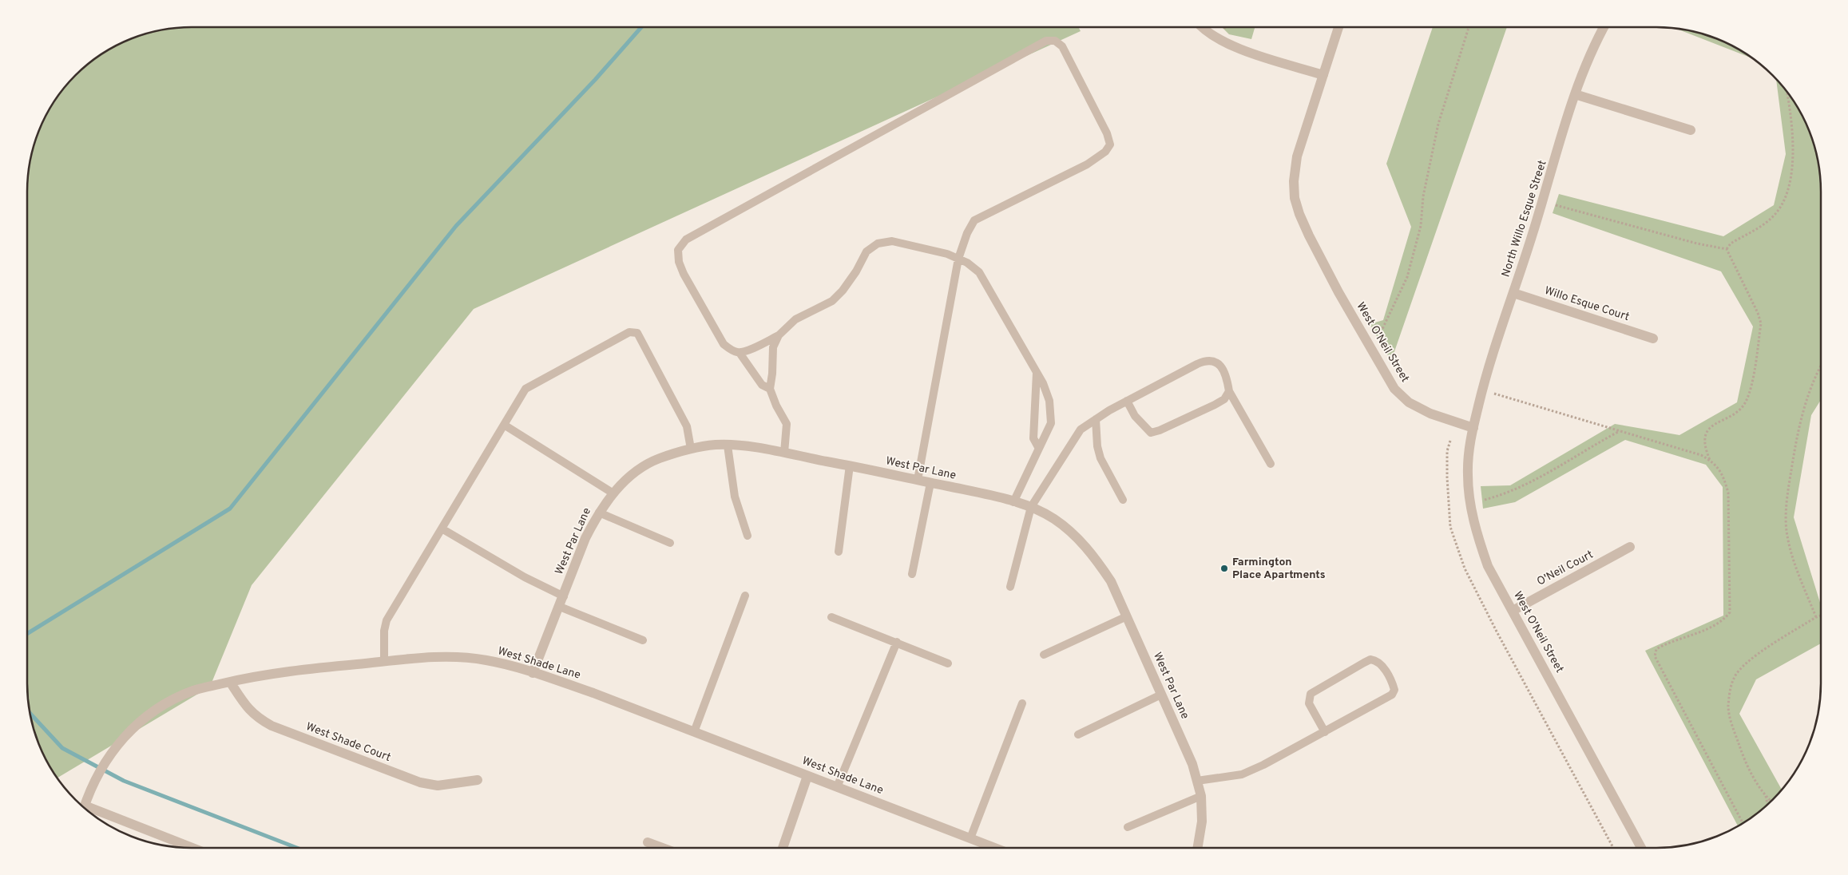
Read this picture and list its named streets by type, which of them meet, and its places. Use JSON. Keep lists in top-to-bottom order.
{
  "streets": {
    "street": [
      "North Willo Esque Street",
      "Willo Esque Court",
      "West O'Neil Street",
      "West Par Lane",
      "O'Neil Court",
      "West Shade Lane",
      "West Shade Court"
    ]
  },
  "crossings": [
    ["North Willo Esque Street", "Willo Esque Court"],
    ["North Willo Esque Street", "West O'Neil Street"],
    ["West O'Neil Street", "O'Neil Court"],
    ["West Par Lane", "West Shade Lane"],
    ["West Shade Lane", "West Shade Court"]
  ],
  "places": ["Farmington Place Apartments"]
}
